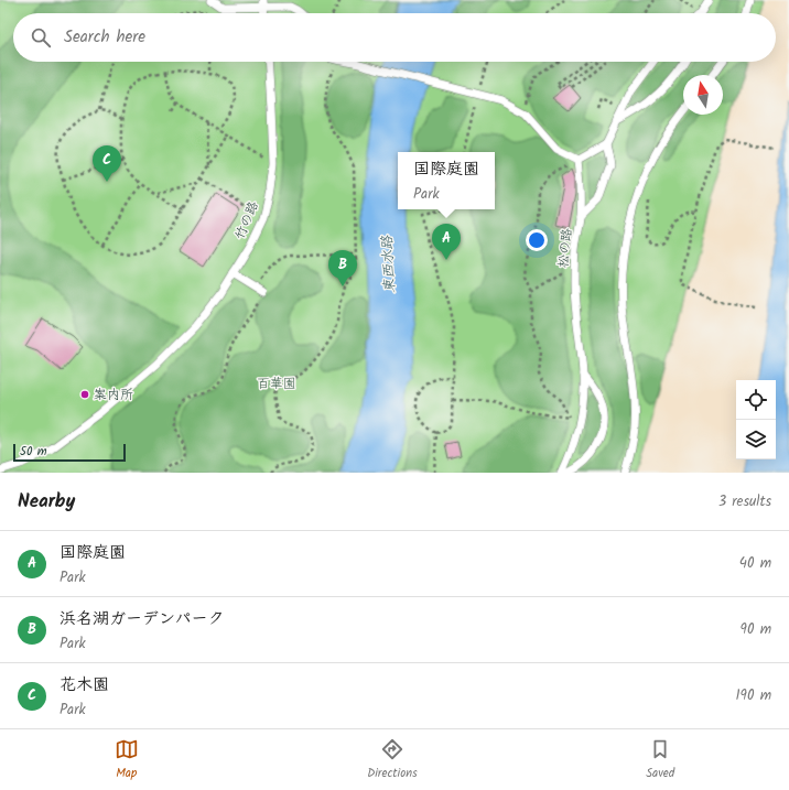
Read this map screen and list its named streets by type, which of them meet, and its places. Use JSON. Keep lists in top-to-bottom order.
{
  "streets": {
    "lane": ["竹の路", "松の路"]
  },
  "water": ["東西水路"],
  "parks": ["百華園"],
  "places": ["案内所"],
  "scale_bar": "50 m",
  "north": "top",
  "page": {
    "search": "Search here",
    "pins": ["C", "A", "B"],
    "popup": ["国際庭園", "Park"],
    "scale": "50 m",
    "heading": ["Nearby", "3 results"],
    "list": [
      {
        "mark": "A",
        "name": "国際庭園",
        "note": "Park",
        "value": "40 m"
      },
      {
        "mark": "B",
        "name": "浜名湖ガーデンパーク",
        "note": "Park",
        "value": "90 m"
      },
      {
        "mark": "C",
        "name": "花木園",
        "note": "Park",
        "value": "190 m"
      }
    ],
    "nav": ["Map", "Directions", "Saved"]
  }
}
